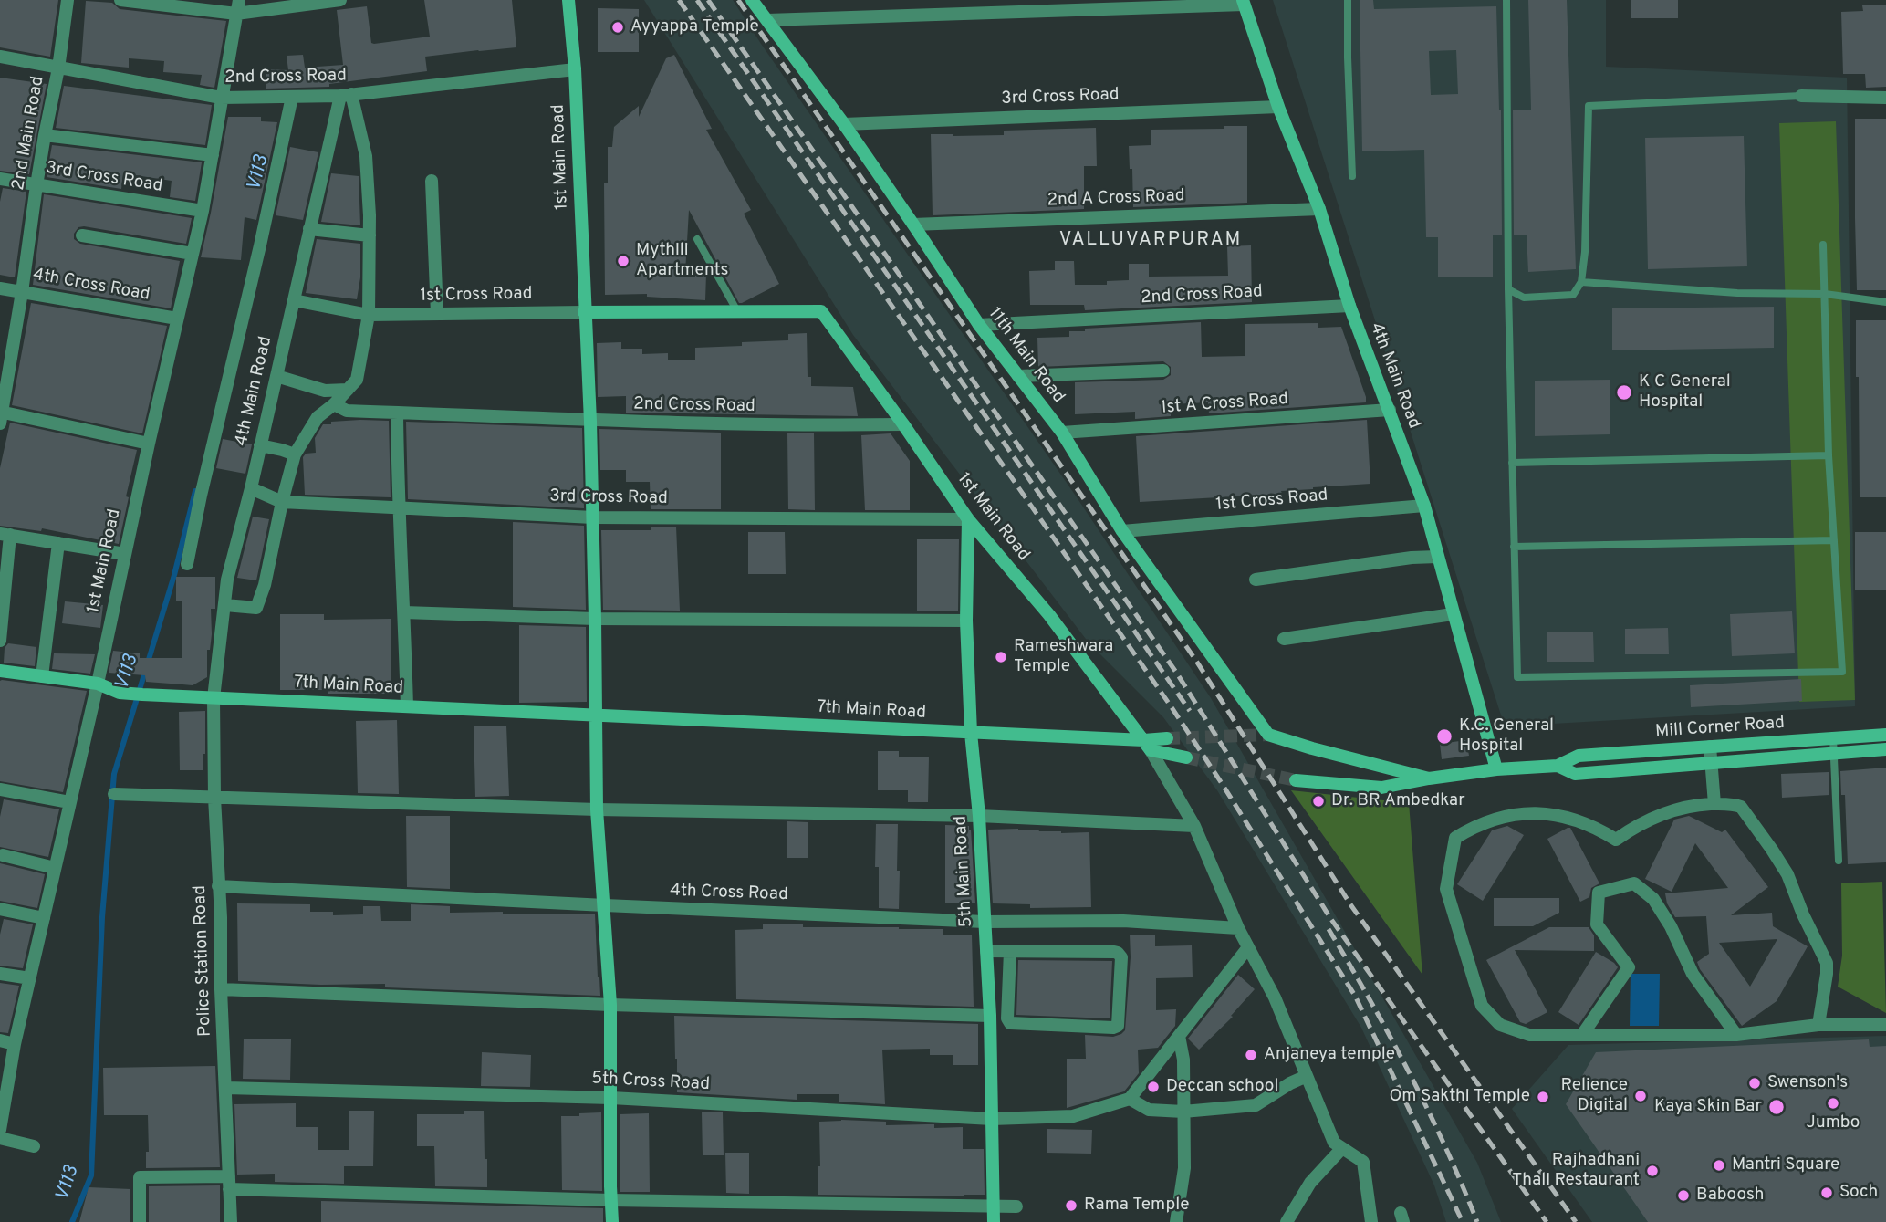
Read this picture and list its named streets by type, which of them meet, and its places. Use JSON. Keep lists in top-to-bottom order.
{
  "streets": {
    "main road": [
      "1st Main Road",
      "11th Main Road",
      "4th Main Road",
      "7th Main Road",
      "Mill Corner Road",
      "5th Main Road"
    ],
    "street": [
      "2nd Cross Road",
      "3rd Cross Road",
      "2nd Main Road",
      "2nd A Cross Road",
      "4th Cross Road",
      "1st Cross Road",
      "1st A Cross Road",
      "Police Station Road",
      "5th Cross Road"
    ]
  },
  "crossings": [
    ["2nd Cross Road", "2nd Main Road"],
    ["2nd Cross Road", "1st Main Road"],
    ["2nd Cross Road", "11th Main Road"],
    ["2nd Cross Road", "4th Main Road"],
    ["3rd Cross Road", "2nd Main Road"],
    ["3rd Cross Road", "1st Main Road"],
    ["3rd Cross Road", "11th Main Road"],
    ["3rd Cross Road", "4th Main Road"],
    ["3rd Cross Road", "5th Main Road"],
    ["2nd Main Road", "4th Cross Road"],
    ["1st Main Road", "4th Cross Road"],
    ["1st Main Road", "1st Cross Road"],
    ["1st Main Road", "7th Main Road"],
    ["1st Main Road", "5th Main Road"],
    ["2nd A Cross Road", "11th Main Road"],
    ["2nd A Cross Road", "4th Main Road"],
    ["4th Cross Road", "5th Main Road"],
    ["4th Cross Road", "Police Station Road"],
    ["1st Cross Road", "11th Main Road"],
    ["1st Cross Road", "4th Main Road"],
    ["11th Main Road", "1st A Cross Road"],
    ["11th Main Road", "Mill Corner Road"],
    ["4th Main Road", "1st A Cross Road"],
    ["4th Main Road", "7th Main Road"],
    ["4th Main Road", "Mill Corner Road"],
    ["4th Main Road", "Police Station Road"],
    ["7th Main Road", "5th Main Road"],
    ["7th Main Road", "Police Station Road"],
    ["5th Main Road", "5th Cross Road"],
    ["Police Station Road", "5th Cross Road"]
  ],
  "districts": ["VALLUVARPURAM"],
  "water": ["V113"],
  "places": [
    "Ayyappa Temple",
    "Mythili Apartments",
    "K C General Hospital",
    "Rameshwara Temple",
    "K.C. General Hospital",
    "Dr. BR Ambedkar",
    "Anjaneya temple",
    "Swenson's",
    "Deccan school",
    "Relience Digital",
    "Om Sakthi Temple",
    "Jumbo",
    "Kaya Skin Bar",
    "Mantri Square",
    "Rajhadhani Thali Restaurant",
    "Soch",
    "Baboosh",
    "Rama Temple"
  ]
}
